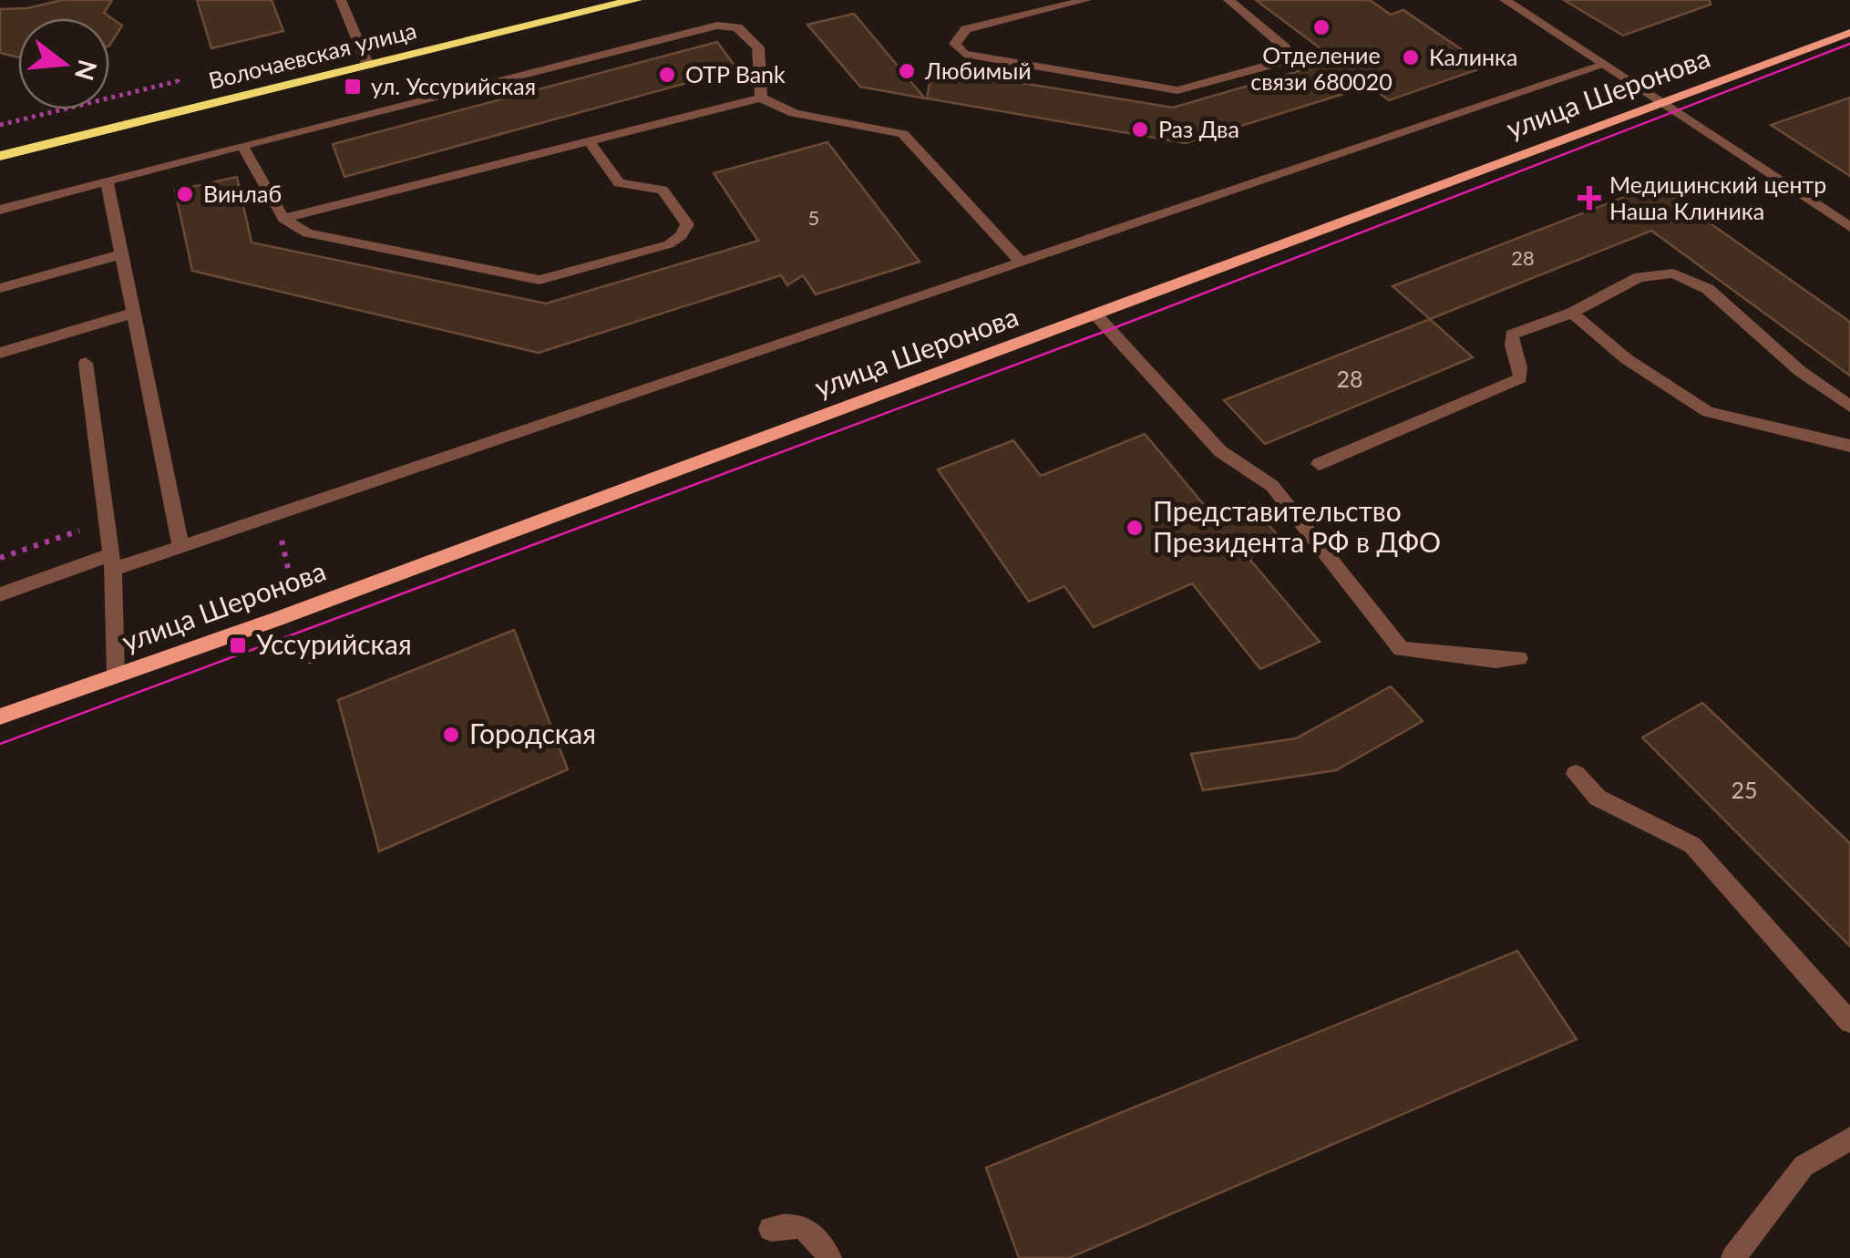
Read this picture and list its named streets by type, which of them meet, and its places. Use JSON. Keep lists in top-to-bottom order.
{
  "streets": {
    "main road": ["Волочаевская улица", "улица Шеронова"]
  },
  "places": {
    "other": [
      "Отделение связи 680020",
      "Калинка",
      "Любимый",
      "OTP Bank",
      "Раз Два",
      "Винлаб",
      "Представительство Президента РФ в ДФО",
      "Городская"
    ],
    "transit": ["ул. Уссурийская", "Уссурийская"],
    "health": ["Медицинский центр Наша Клиника"]
  },
  "house_numbers": [
    "5",
    "28",
    "28",
    "25"
  ],
  "north": "right"
}
